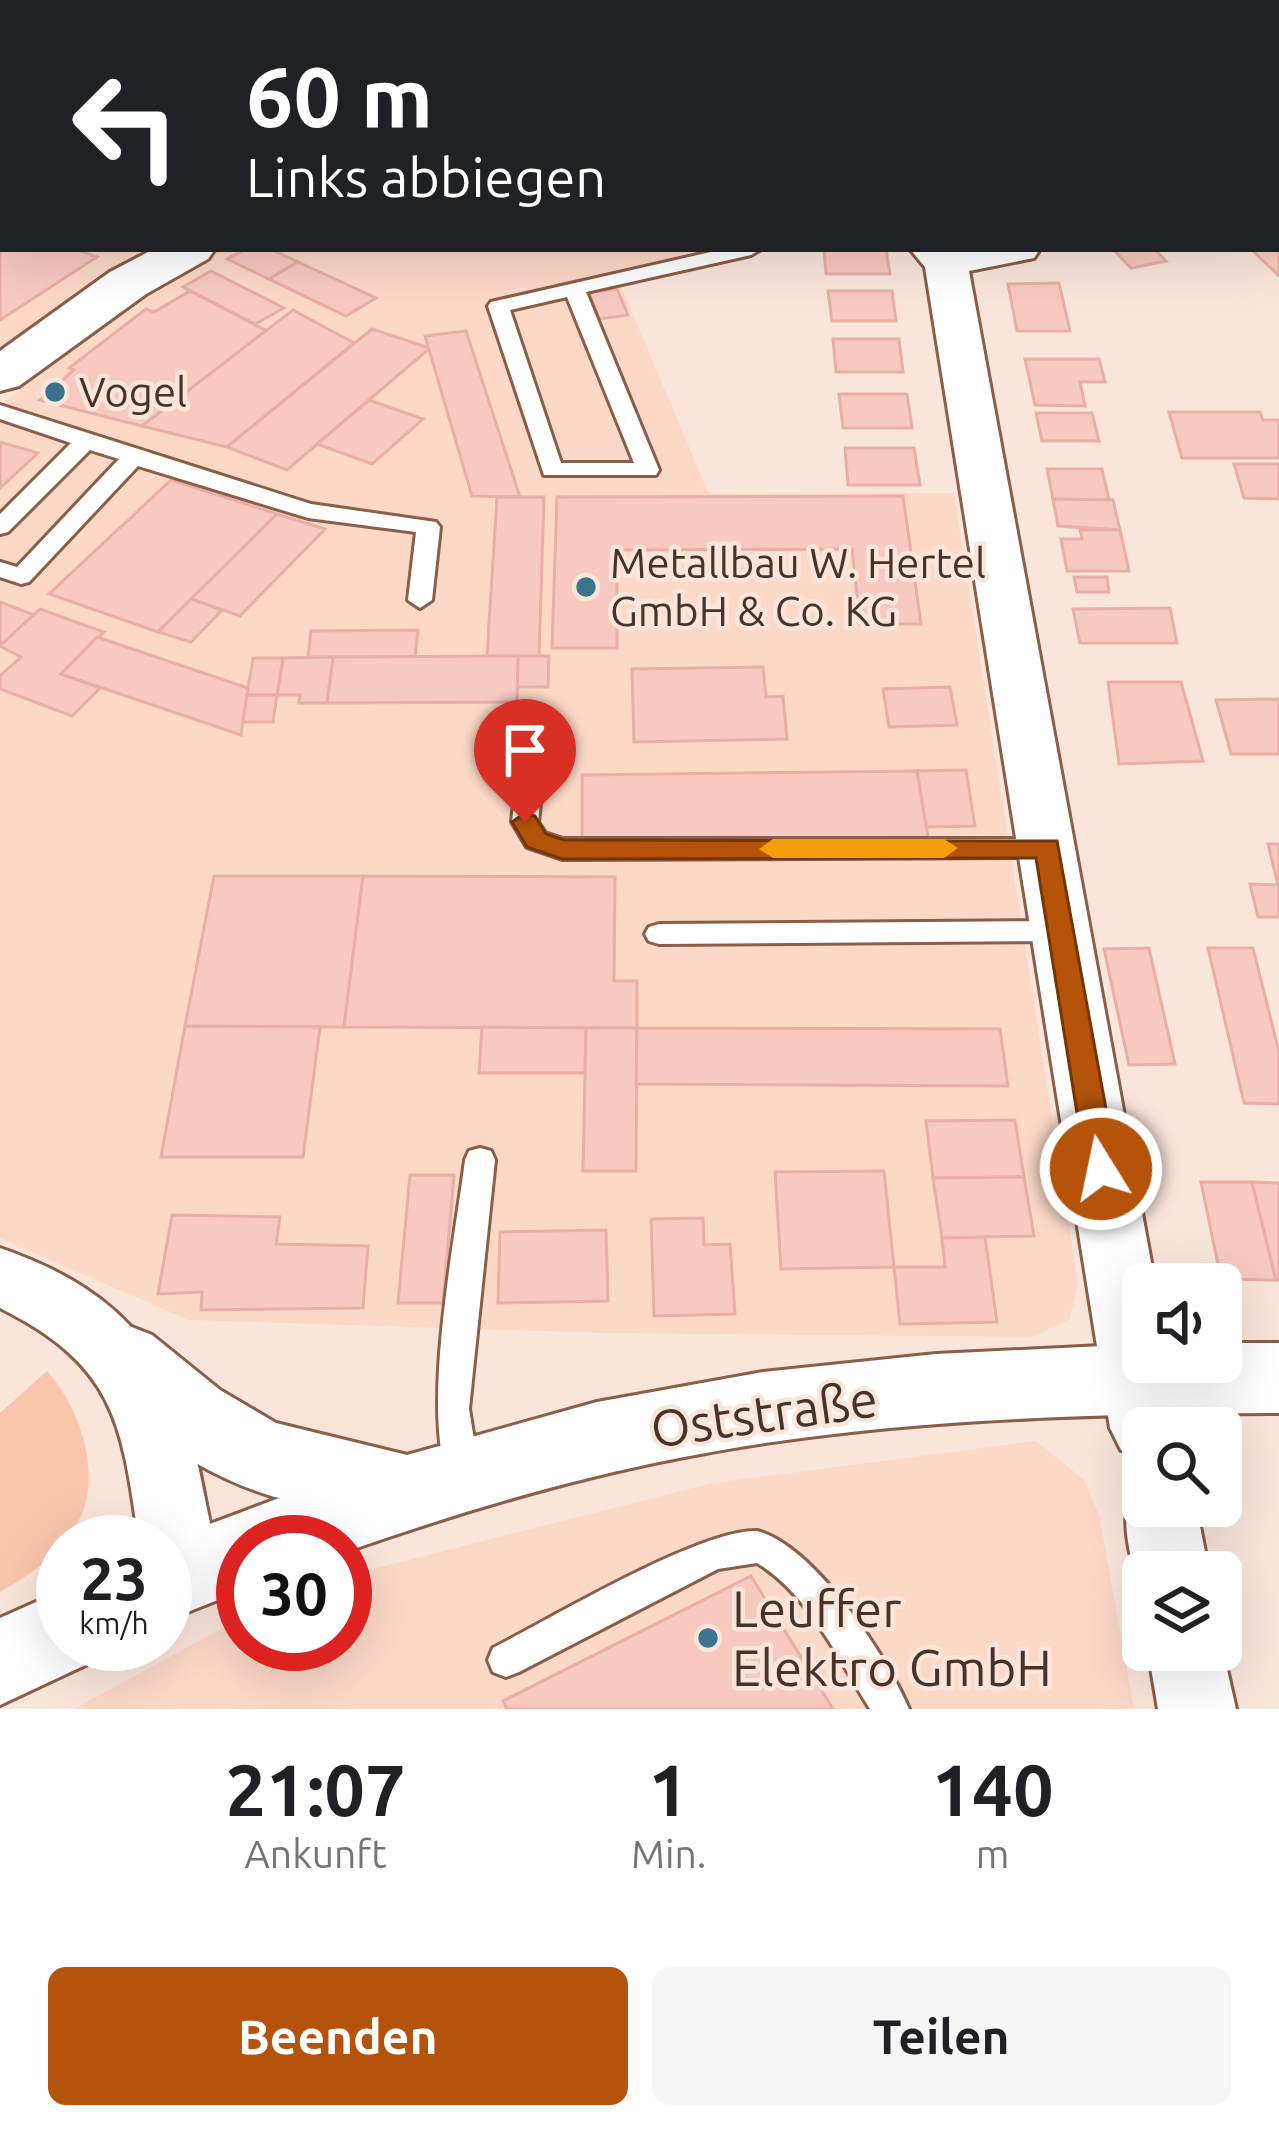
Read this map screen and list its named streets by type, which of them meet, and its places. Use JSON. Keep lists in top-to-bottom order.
{
  "streets": {
    "main road": ["Oststraße"]
  },
  "places": ["Vogel", "Metallbau W. Hertel GmbH & Co. KG", "Leuffer Elektro GmbH"],
  "page": {
    "turn": ["60 m", "Links abbiegen"],
    "speed": "23 km/h",
    "limit": "30",
    "eta": [
      "21:07",
      "Ankunft",
      "1",
      "Min.",
      "140",
      "m"
    ],
    "buttons": ["Beenden", "Teilen"]
  }
}
